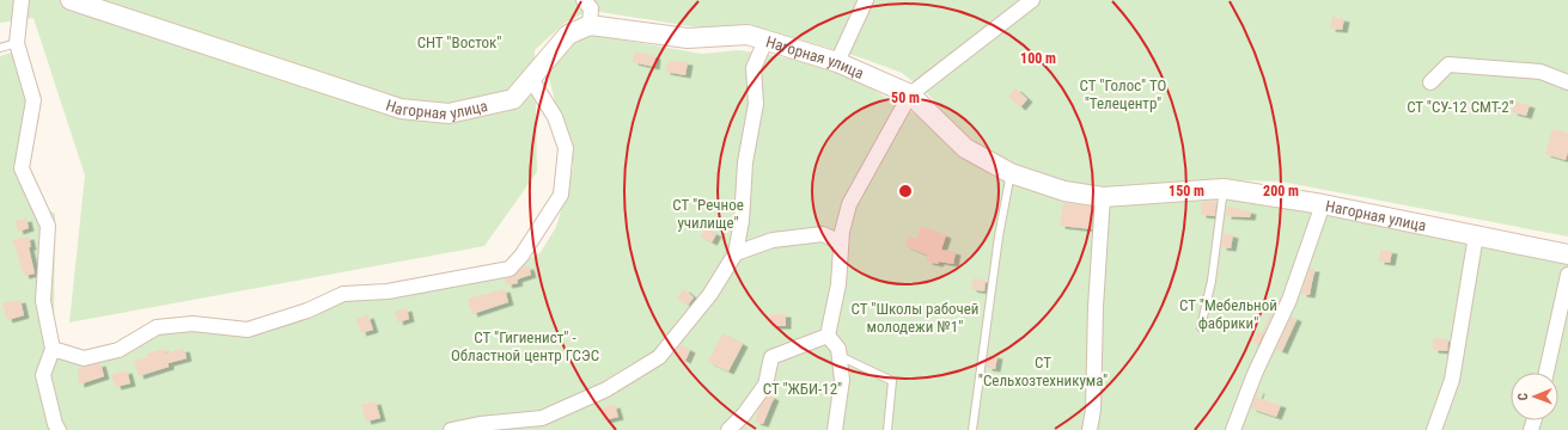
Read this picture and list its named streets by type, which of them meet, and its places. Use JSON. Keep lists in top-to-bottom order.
{
  "streets": {
    "street": ["Нагорная улица"]
  },
  "parks": [
    "СНТ \"Восток\"",
    "СТ \"Голос\" ТО \"Телецентр\"",
    "СТ \"СУ-12 СМТ-2\"",
    "СТ \"Речное училище\"",
    "СТ \"Мебельной фабрики\"",
    "СТ \"Школы рабочей молодежи №1\"",
    "СТ \"Гигиенист\" - Областной центр ГСЭС",
    "СТ \"Сельхозтехникума\"",
    "СТ \"ЖБИ-12\""
  ],
  "north": "left",
  "rings": [
    "100 m",
    "50 m",
    "150 m",
    "200 m"
  ]
}
